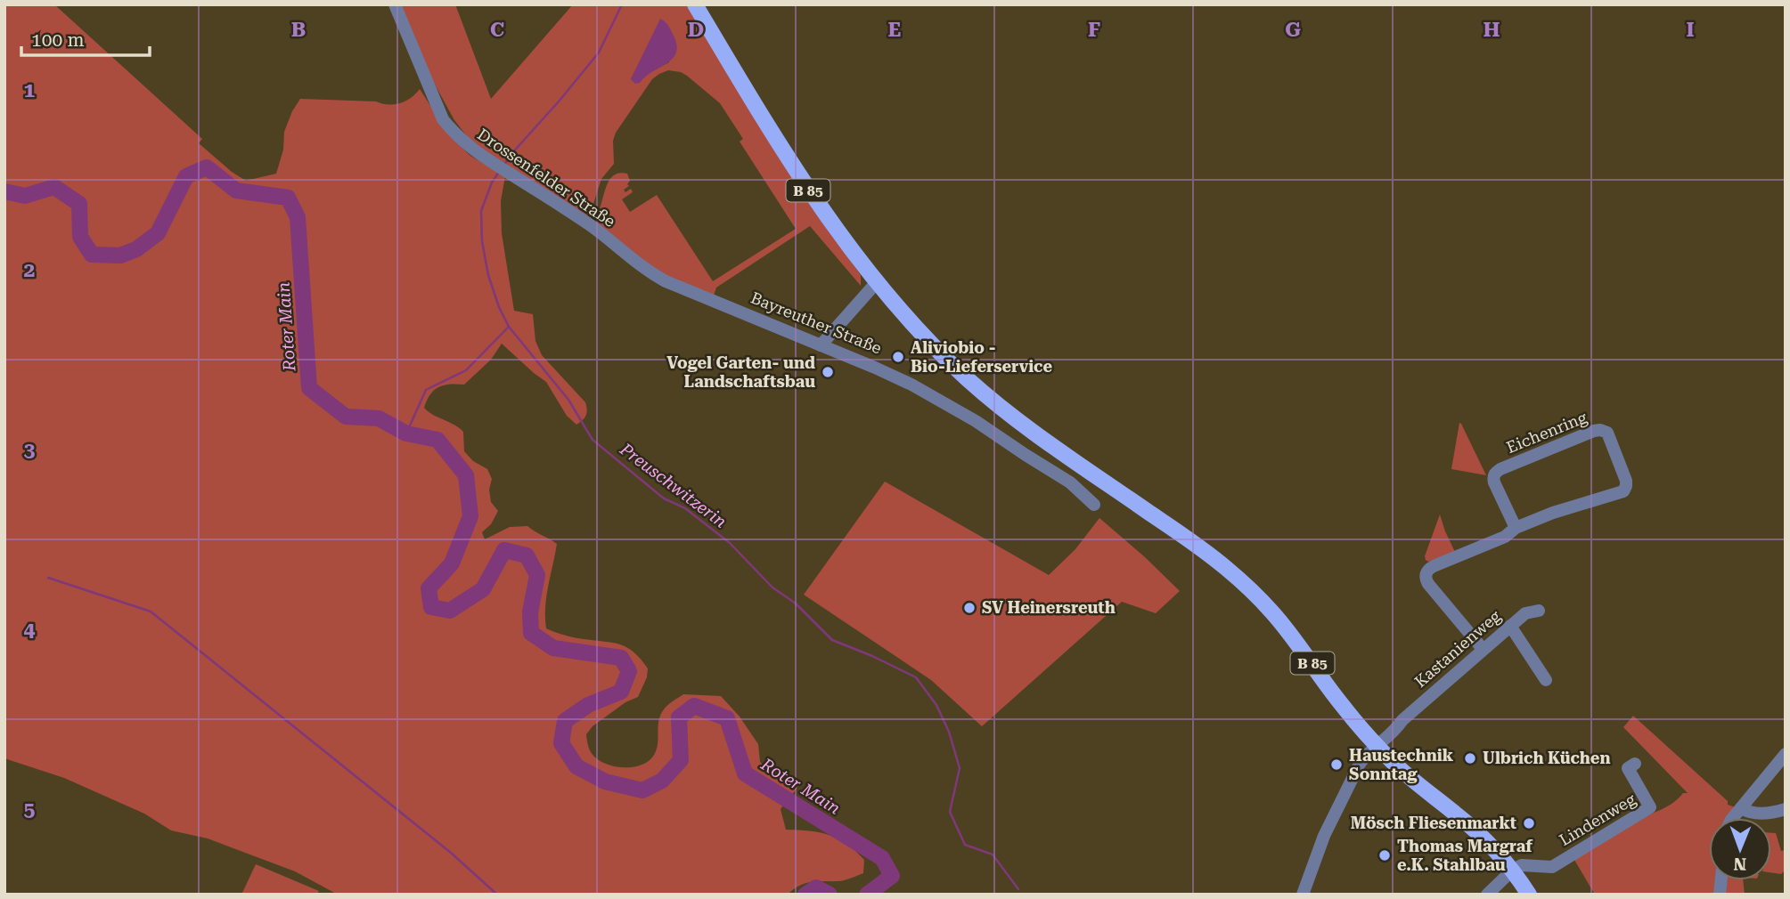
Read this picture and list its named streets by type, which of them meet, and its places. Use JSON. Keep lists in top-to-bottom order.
{
  "streets": {
    "main road": ["B 85"],
    "street": [
      "Drossenfelder Straße",
      "Bayreuther Straße",
      "Eichenring",
      "Kastanienweg",
      "Lindenweg"
    ]
  },
  "crossings": [
    ["Drossenfelder Straße", "Bayreuther Straße"],
    ["B 85", "Kastanienweg"],
    ["B 85", "Lindenweg"],
    ["Eichenring", "Kastanienweg"]
  ],
  "water": ["Roter Main", "Preuschwitzerin"],
  "places": [
    "Aliviobio - Bio-Lieferservice",
    "Vogel Garten- und Landschaftsbau",
    "SV Heinersreuth",
    "Ulbrich Küchen",
    "Haustechnik Sonntag",
    "Mösch Fliesenmarkt",
    "Thomas Margraf e.K. Stahlbau"
  ],
  "scale_bar": "100 m",
  "north": "bottom",
  "grid": {
    "columns": [
      "B",
      "C",
      "D",
      "E",
      "F",
      "G",
      "H",
      "I"
    ],
    "rows": [
      "1",
      "2",
      "3",
      "4",
      "5"
    ]
  }
}
